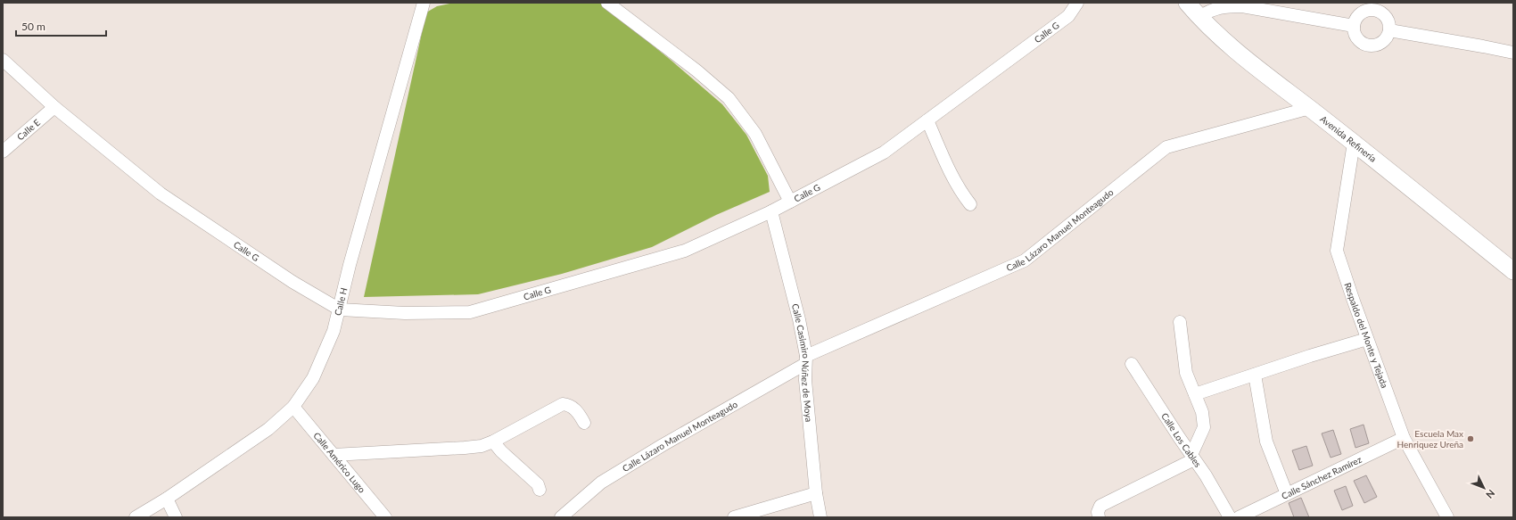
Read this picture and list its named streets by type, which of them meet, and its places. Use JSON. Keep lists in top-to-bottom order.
{
  "streets": {
    "main road": ["Avenida Refinería"],
    "street": [
      "Calle G",
      "Calle E",
      "Calle Lázaro Manuel Monteagudo",
      "Calle H",
      "Respaldo del Monte y Tejada",
      "Calle Casimiro Núñez de Moya",
      "Calle Los Cables",
      "Calle Américo Lugo",
      "Calle Sánchez Ramírez"
    ]
  },
  "crossings": [
    ["Calle G", "Calle E"],
    ["Calle G", "Calle H"],
    ["Calle G", "Calle Casimiro Núñez de Moya"],
    ["Avenida Refinería", "Calle Lázaro Manuel Monteagudo"],
    ["Avenida Refinería", "Respaldo del Monte y Tejada"],
    ["Calle Lázaro Manuel Monteagudo", "Calle Casimiro Núñez de Moya"],
    ["Calle H", "Calle Américo Lugo"],
    ["Respaldo del Monte y Tejada", "Calle Sánchez Ramírez"]
  ],
  "places": ["Escuela Max Henriquez Ureña"],
  "scale_bar": "50 m",
  "north": "bottom right"
}
